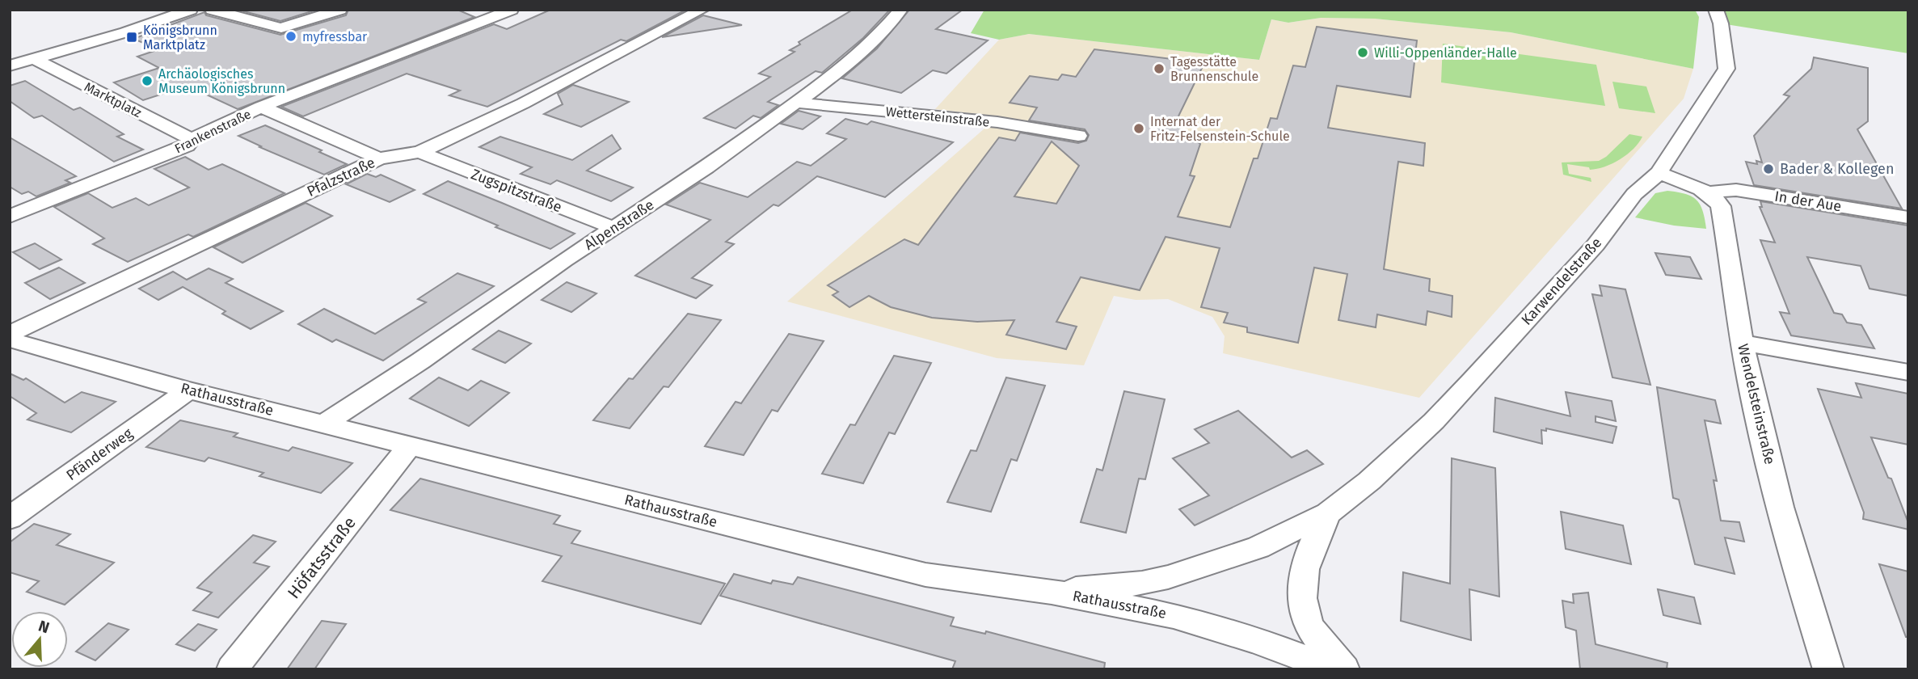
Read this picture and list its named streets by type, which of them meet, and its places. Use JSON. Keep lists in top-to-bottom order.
{
  "streets": {
    "street": [
      "Marktplatz",
      "Wettersteinstraße",
      "Frankenstraße",
      "Pfalzstraße",
      "Zugspitzstraße",
      "In der Aue",
      "Alpenstraße",
      "Karwendelstraße",
      "Rathausstraße",
      "Wendelsteinstraße",
      "Pfänderweg",
      "Höfatsstraße"
    ]
  },
  "crossings": [
    ["Marktplatz", "Frankenstraße"],
    ["Wettersteinstraße", "Alpenstraße"],
    ["Pfalzstraße", "Zugspitzstraße"],
    ["Zugspitzstraße", "Alpenstraße"],
    ["In der Aue", "Wendelsteinstraße"],
    ["Alpenstraße", "Rathausstraße"],
    ["Karwendelstraße", "Rathausstraße"],
    ["Rathausstraße", "Pfänderweg"],
    ["Rathausstraße", "Höfatsstraße"]
  ],
  "places": {
    "other": [
      "myfressbar",
      "Willi-Oppenländer-Halle",
      "Tagesstätte Brunnenschule",
      "Archäologisches Museum Königsbrunn",
      "Internat der Fritz-Felsenstein-Schule",
      "Bader & Kollegen"
    ],
    "transit": ["Königsbrunn Marktplatz"]
  },
  "north": "top"
}
